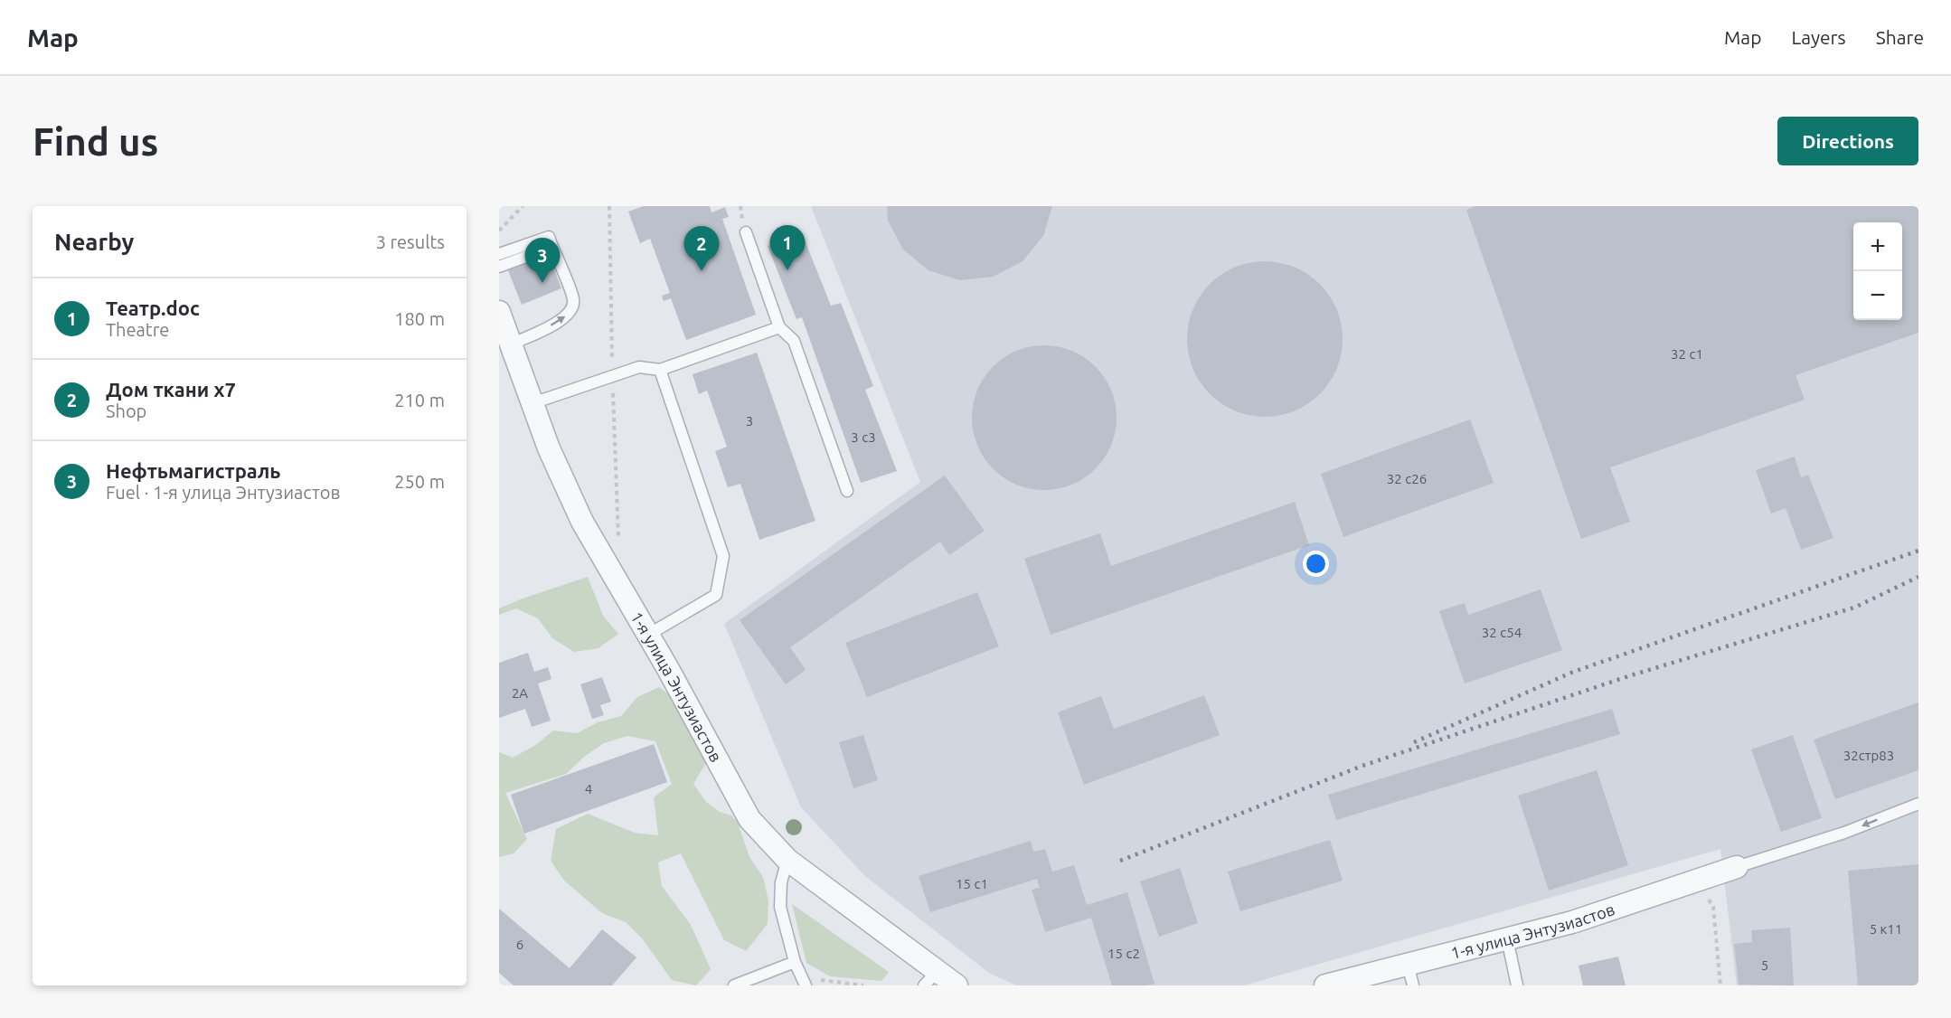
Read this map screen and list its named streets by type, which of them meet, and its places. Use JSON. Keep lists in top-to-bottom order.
{
  "streets": {
    "street": ["1-я улица Энтузиастов"]
  },
  "house_numbers": [
    "32 с1",
    "3",
    "3 с3",
    "32 с26",
    "32 с54",
    "2А",
    "32стр83",
    "4",
    "15 с1",
    "5 к11",
    "6",
    "15 с2",
    "5"
  ],
  "page": {
    "header": "Map",
    "nav": ["Map", "Layers", "Share"],
    "buttons": "Directions",
    "title": "Find us",
    "heading": ["Nearby", "3 results"],
    "map_buttons": ["+", "−"],
    "pins": ["1", "2", "3"],
    "list": [
      {
        "mark": "1",
        "name": "Театр.doc",
        "note": "Theatre",
        "value": "180 m"
      },
      {
        "mark": "2",
        "name": "Дом ткани x7",
        "note": "Shop",
        "value": "210 m"
      },
      {
        "mark": "3",
        "name": "Нефтьмагистраль",
        "note": "Fuel · 1-я улица Энтузиастов",
        "value": "250 m"
      }
    ]
  }
}
